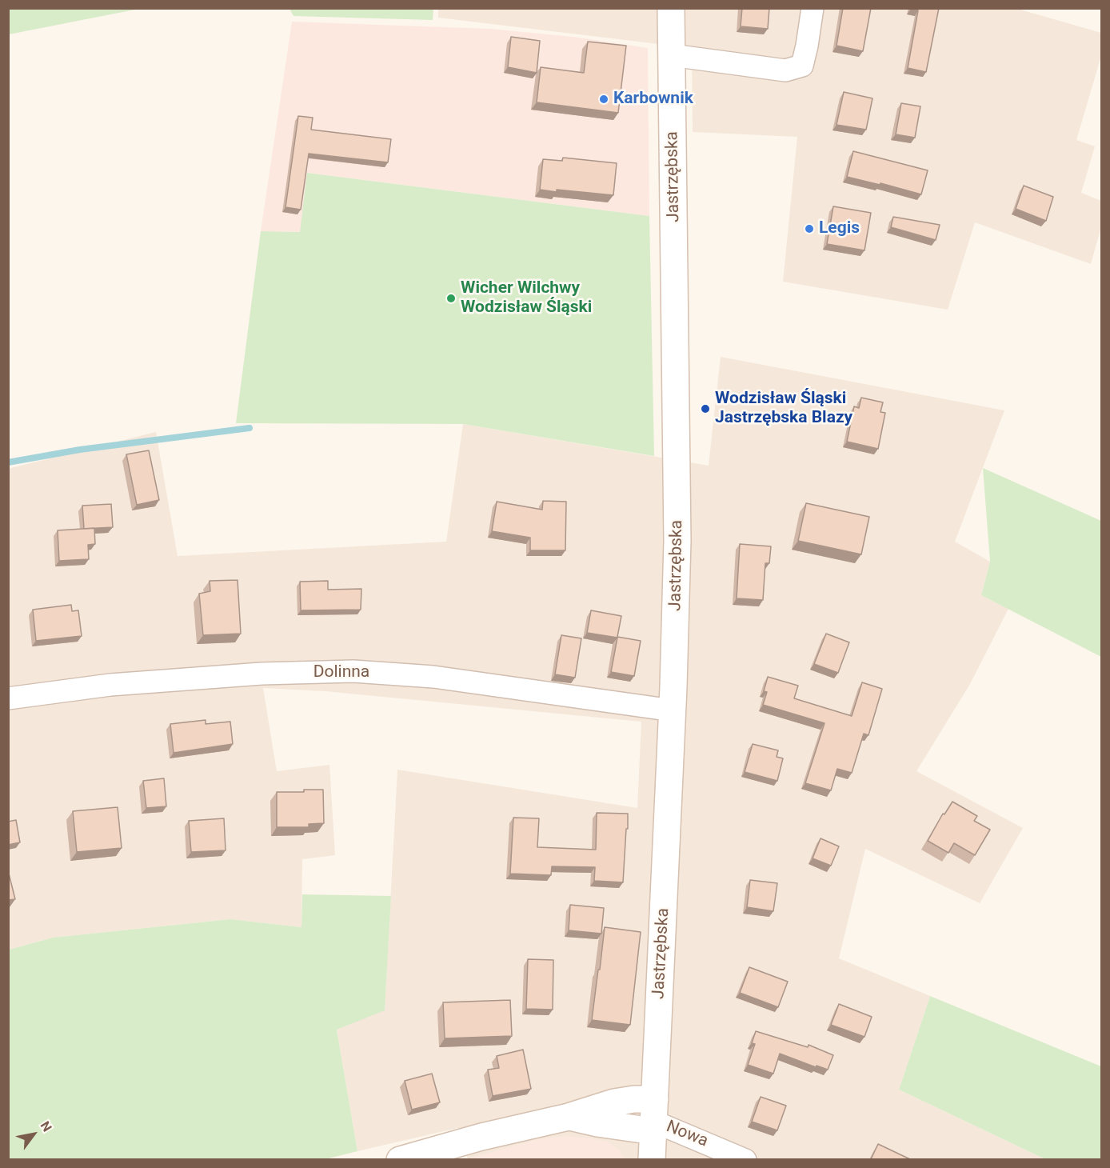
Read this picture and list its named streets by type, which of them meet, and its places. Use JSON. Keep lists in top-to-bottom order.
{
  "streets": {
    "main road": ["Jastrzębska"],
    "street": ["Dolinna", "Nowa"]
  },
  "crossings": [
    ["Jastrzębska", "Dolinna"],
    ["Jastrzębska", "Nowa"]
  ],
  "places": [
    "Karbownik",
    "Legis",
    "Wicher Wilchwy Wodzisław Śląski",
    "Wodzisław Śląski Jastrzębska Blazy"
  ],
  "north": "top right"
}
